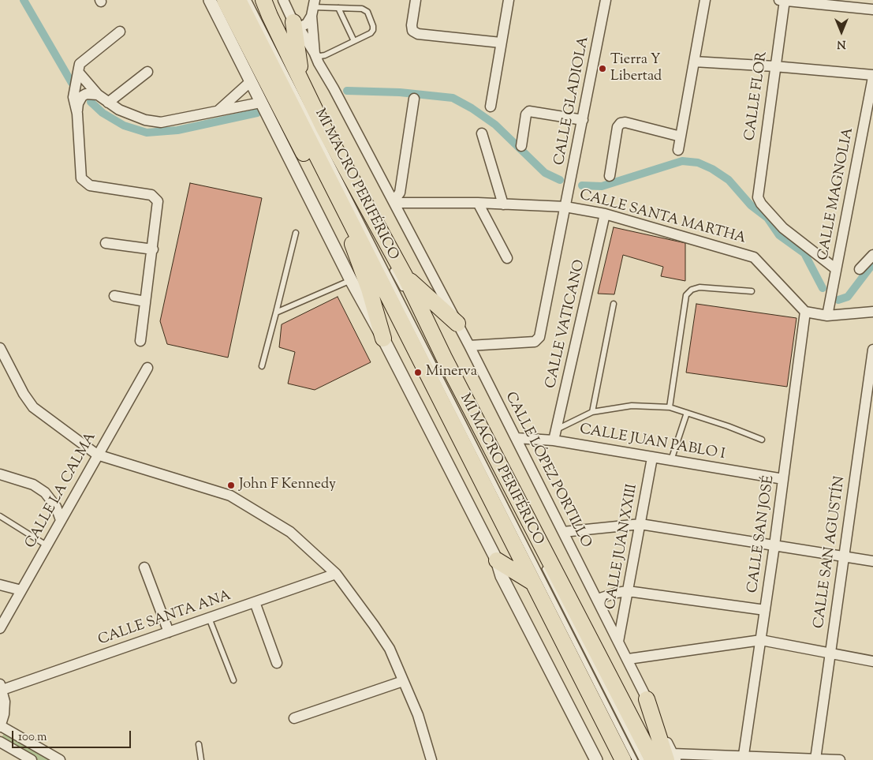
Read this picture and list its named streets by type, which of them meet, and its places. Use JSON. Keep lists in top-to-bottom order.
{
  "streets": {
    "street": [
      "CALLE FLOR",
      "CALLE GLADIOLA",
      "CALLE MAGNOLIA",
      "CALLE SANTA MARTHA",
      "CALLE VATICANO",
      "CALLE JUAN PABLO I",
      "CALLE LÓPEZ PORTILLO",
      "CALLE LA CALMA",
      "CALLE SAN JOSÉ",
      "CALLE JUAN XXIII",
      "CALLE SAN AGUSTÍN",
      "CALLE SANTA ANA"
    ],
    "lane": ["MI MACRO PERIFÉRICO"]
  },
  "crossings": [
    ["CALLE FLOR", "CALLE MAGNOLIA"],
    ["CALLE GLADIOLA", "CALLE SANTA MARTHA"],
    ["CALLE GLADIOLA", "CALLE LÓPEZ PORTILLO"],
    ["CALLE SANTA MARTHA", "CALLE VATICANO"],
    ["CALLE SANTA MARTHA", "CALLE LÓPEZ PORTILLO"],
    ["CALLE SANTA MARTHA", "CALLE SAN JOSÉ"],
    ["CALLE VATICANO", "CALLE JUAN PABLO I"],
    ["CALLE JUAN PABLO I", "CALLE LÓPEZ PORTILLO"],
    ["CALLE JUAN PABLO I", "CALLE SAN JOSÉ"],
    ["CALLE JUAN PABLO I", "CALLE JUAN XXIII"],
    ["CALLE LÓPEZ PORTILLO", "CALLE JUAN XXIII"]
  ],
  "places": ["Tierra Y Libertad", "Minerva", "John F Kennedy"],
  "scale_bar": "100 m",
  "north": "bottom"
}
